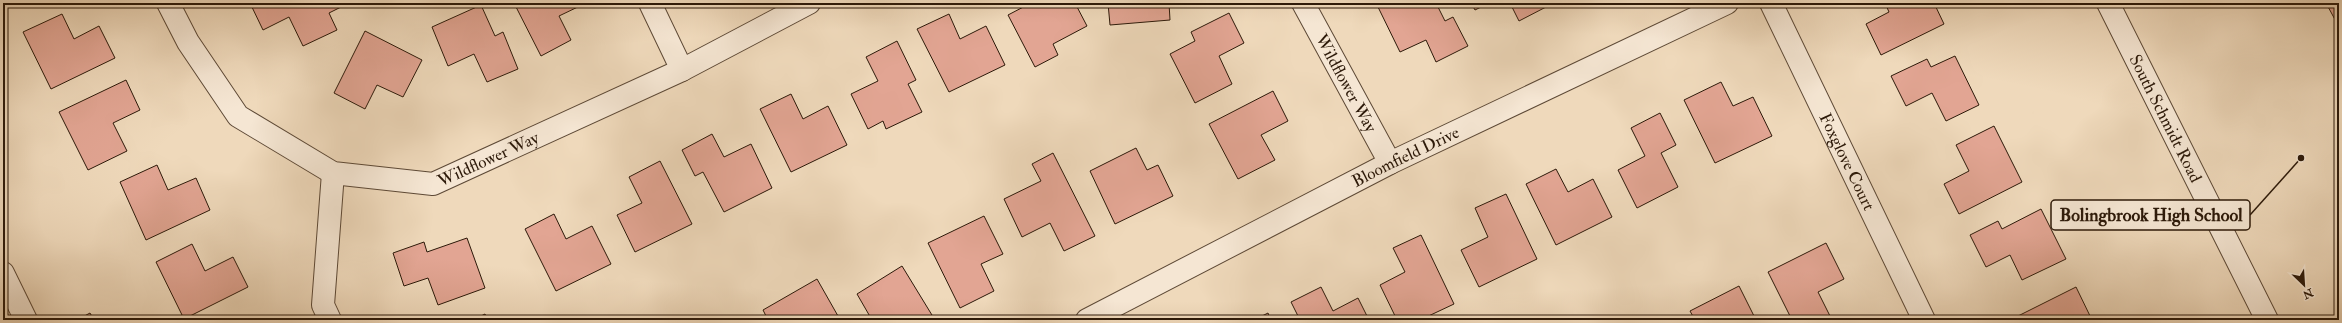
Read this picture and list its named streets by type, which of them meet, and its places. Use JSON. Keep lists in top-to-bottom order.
{
  "streets": {
    "street": [
      "Wildflower Way",
      "South Schmidt Road",
      "Bloomfield Drive",
      "Foxglove Court"
    ]
  },
  "crossings": [
    ["Wildflower Way", "Bloomfield Drive"]
  ],
  "places": ["Bolingbrook High School"],
  "north": "bottom right"
}
